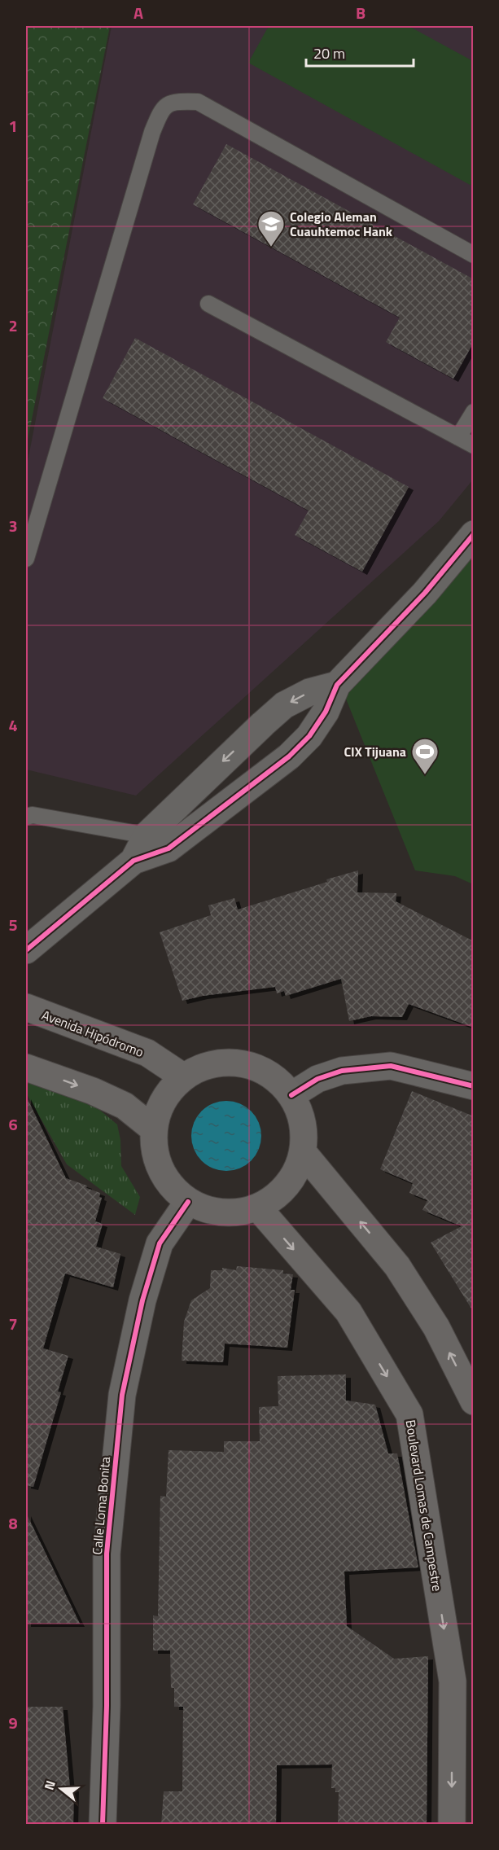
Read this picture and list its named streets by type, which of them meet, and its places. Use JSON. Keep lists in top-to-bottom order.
{
  "streets": {
    "main road": ["Avenida Hipódromo", "Boulevard Lomas de Campestre"],
    "street": ["Calle Loma Bonita"]
  },
  "crossings": [
    ["Avenida Hipódromo", "Calle Loma Bonita"],
    ["Avenida Hipódromo", "Boulevard Lomas de Campestre"],
    ["Calle Loma Bonita", "Boulevard Lomas de Campestre"]
  ],
  "places": {
    "school or university": ["Colegio Aleman Cuauhtemoc Hank"],
    "sports": ["CIX Tijuana"]
  },
  "scale_bar": "20 m",
  "north": "left",
  "grid": {
    "columns": ["A", "B"],
    "rows": [
      "1",
      "2",
      "3",
      "4",
      "5",
      "6",
      "7",
      "8",
      "9"
    ]
  }
}
